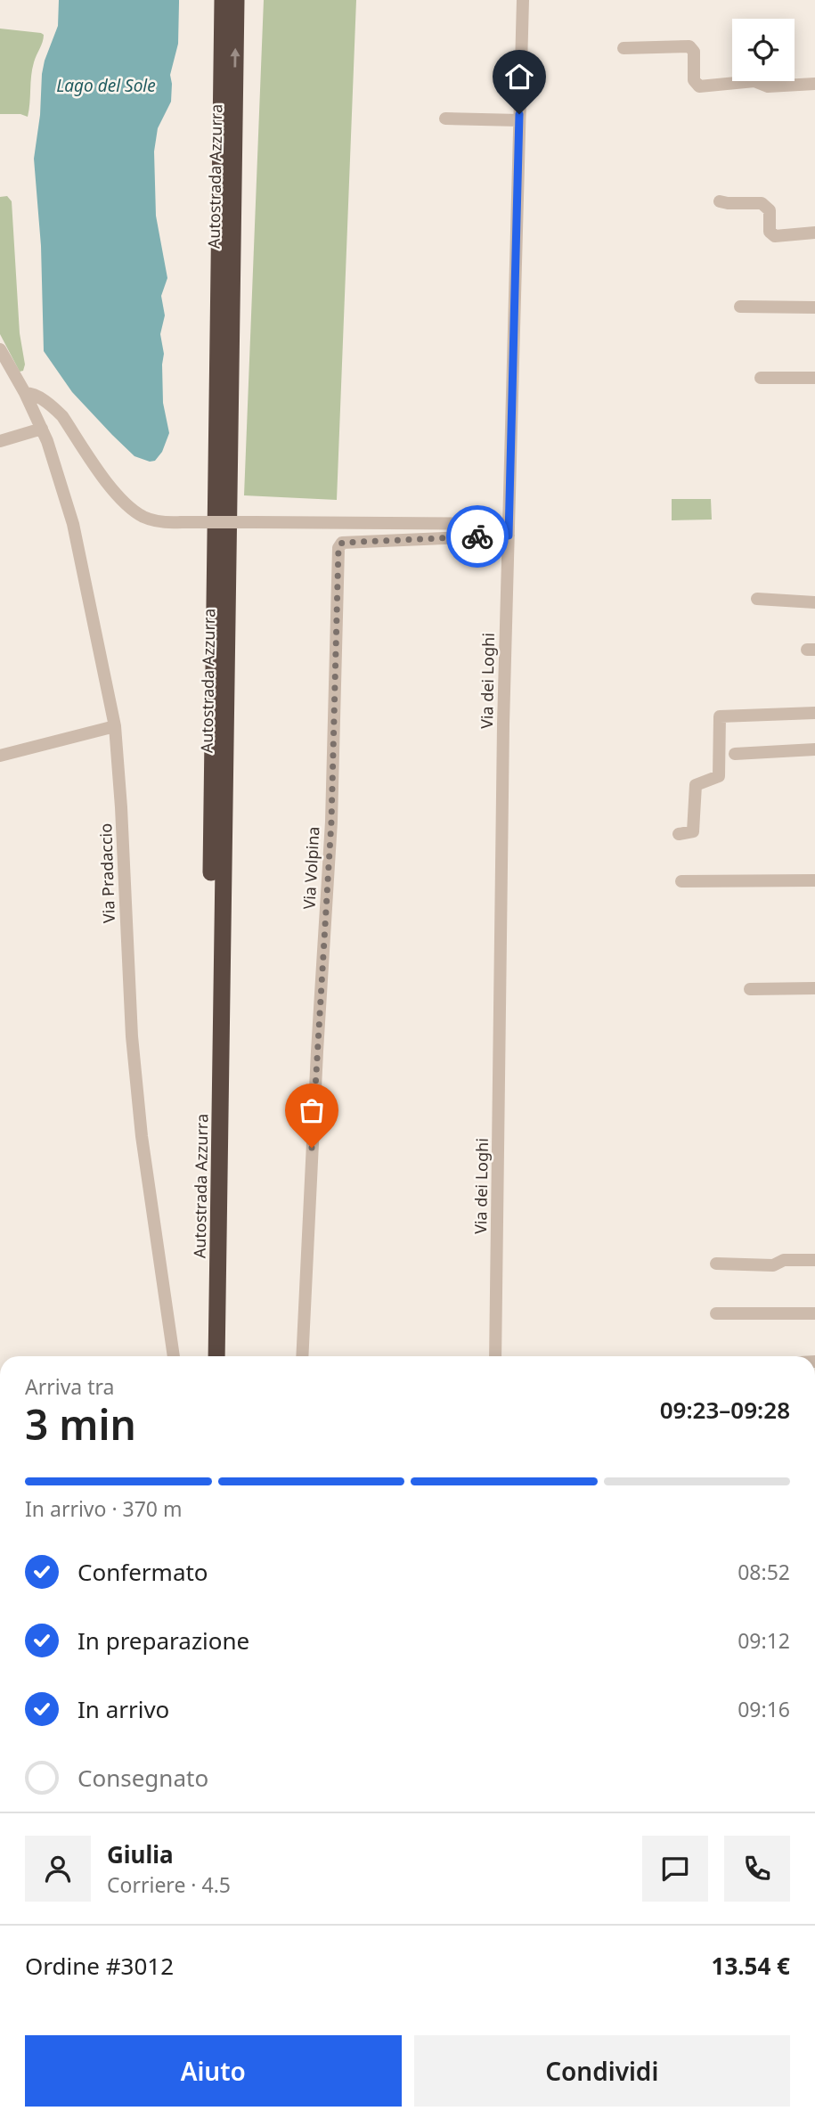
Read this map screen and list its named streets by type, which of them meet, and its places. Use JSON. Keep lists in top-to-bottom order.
{
  "streets": {
    "highway": ["Autostrada Azzurra"],
    "street": ["Via dei Loghi", "Via Volpina", "Via Pradaccio"]
  },
  "crossings": [
    ["Via dei Loghi", "Via Volpina"]
  ],
  "water": ["Lago del Sole"],
  "page": {
    "heading": ["3 min", "Arriva tra", "09:23–09:28"],
    "panel": [
      "Giulia",
      "Corriere · 4.5",
      "Ordine #3012",
      "13.54 €"
    ],
    "bar": "In arrivo · 370 m",
    "list": [
      ["Confermato", "08:52"],
      ["In preparazione", "09:12"],
      ["In arrivo", "09:16"],
      "Consegnato"
    ],
    "buttons": ["Aiuto", "Condividi"]
  }
}
